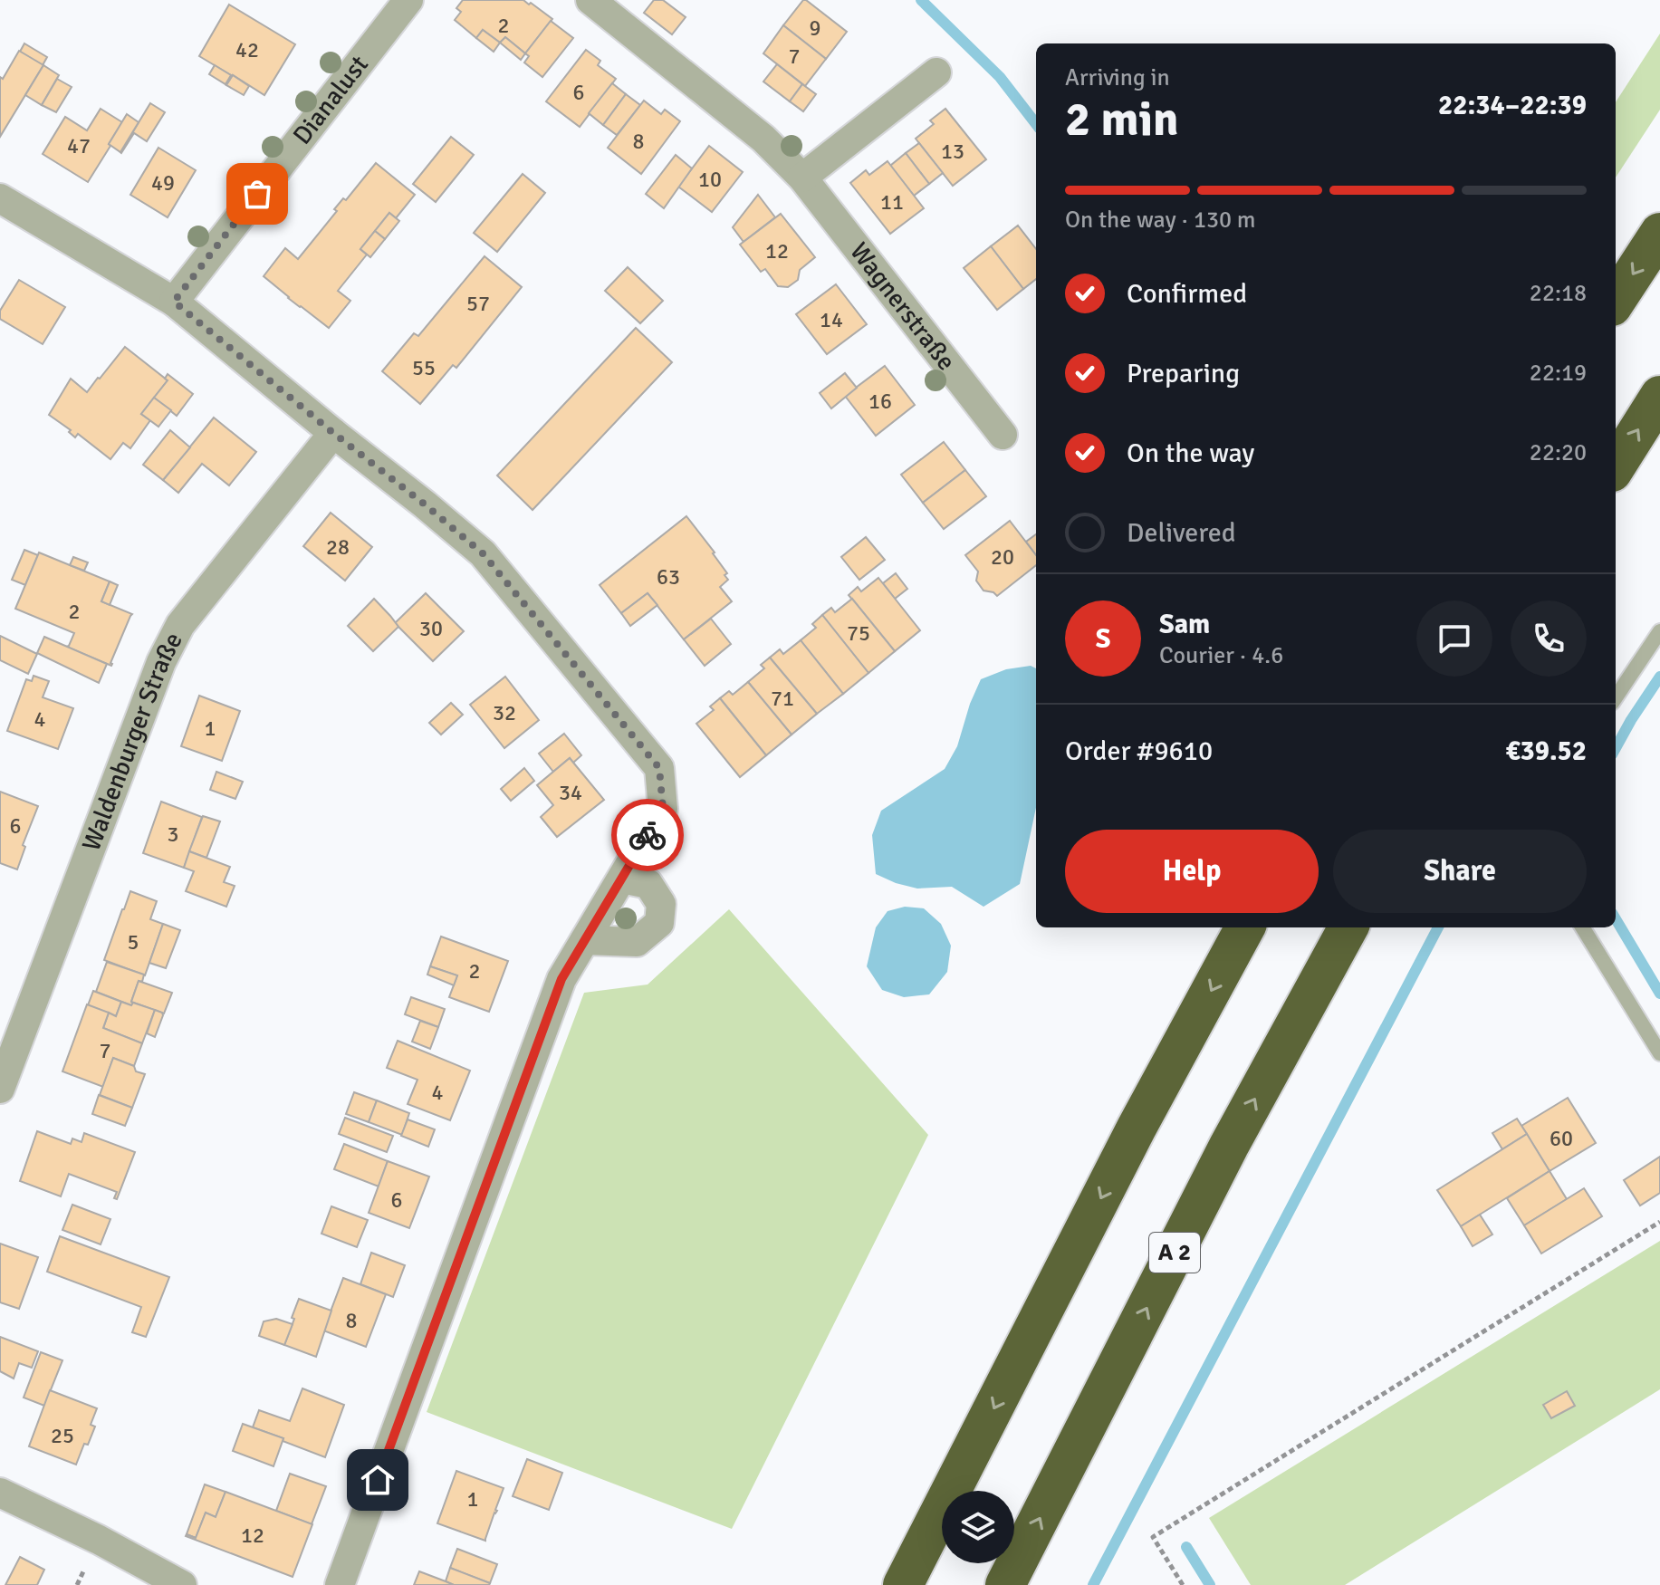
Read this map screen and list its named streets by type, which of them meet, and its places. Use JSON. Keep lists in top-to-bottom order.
{
  "streets": {
    "highway": ["A 2"],
    "street": ["Dianalust", "Wagnerstraße", "Waldenburger Straße"]
  },
  "house_numbers": [
    "2",
    "9",
    "42",
    "7",
    "6",
    "8",
    "47",
    "13",
    "10",
    "49",
    "11",
    "12",
    "57",
    "14",
    "55",
    "16",
    "28",
    "20",
    "63",
    "2",
    "30",
    "75",
    "71",
    "32",
    "4",
    "1",
    "34",
    "6",
    "3",
    "5",
    "2",
    "7",
    "4",
    "60",
    "6",
    "8",
    "25",
    "1",
    "12"
  ],
  "page": {
    "heading": ["2 min", "Arriving in", "22:34–22:39"],
    "panel": [
      "Sam",
      "Courier · 4.6",
      "Order #9610",
      "€39.52"
    ],
    "bar": "On the way · 130 m",
    "list": [
      ["Confirmed", "22:18"],
      ["Preparing", "22:19"],
      ["On the way", "22:20"],
      "Delivered"
    ],
    "round": "S",
    "buttons": ["Help", "Share"]
  }
}
